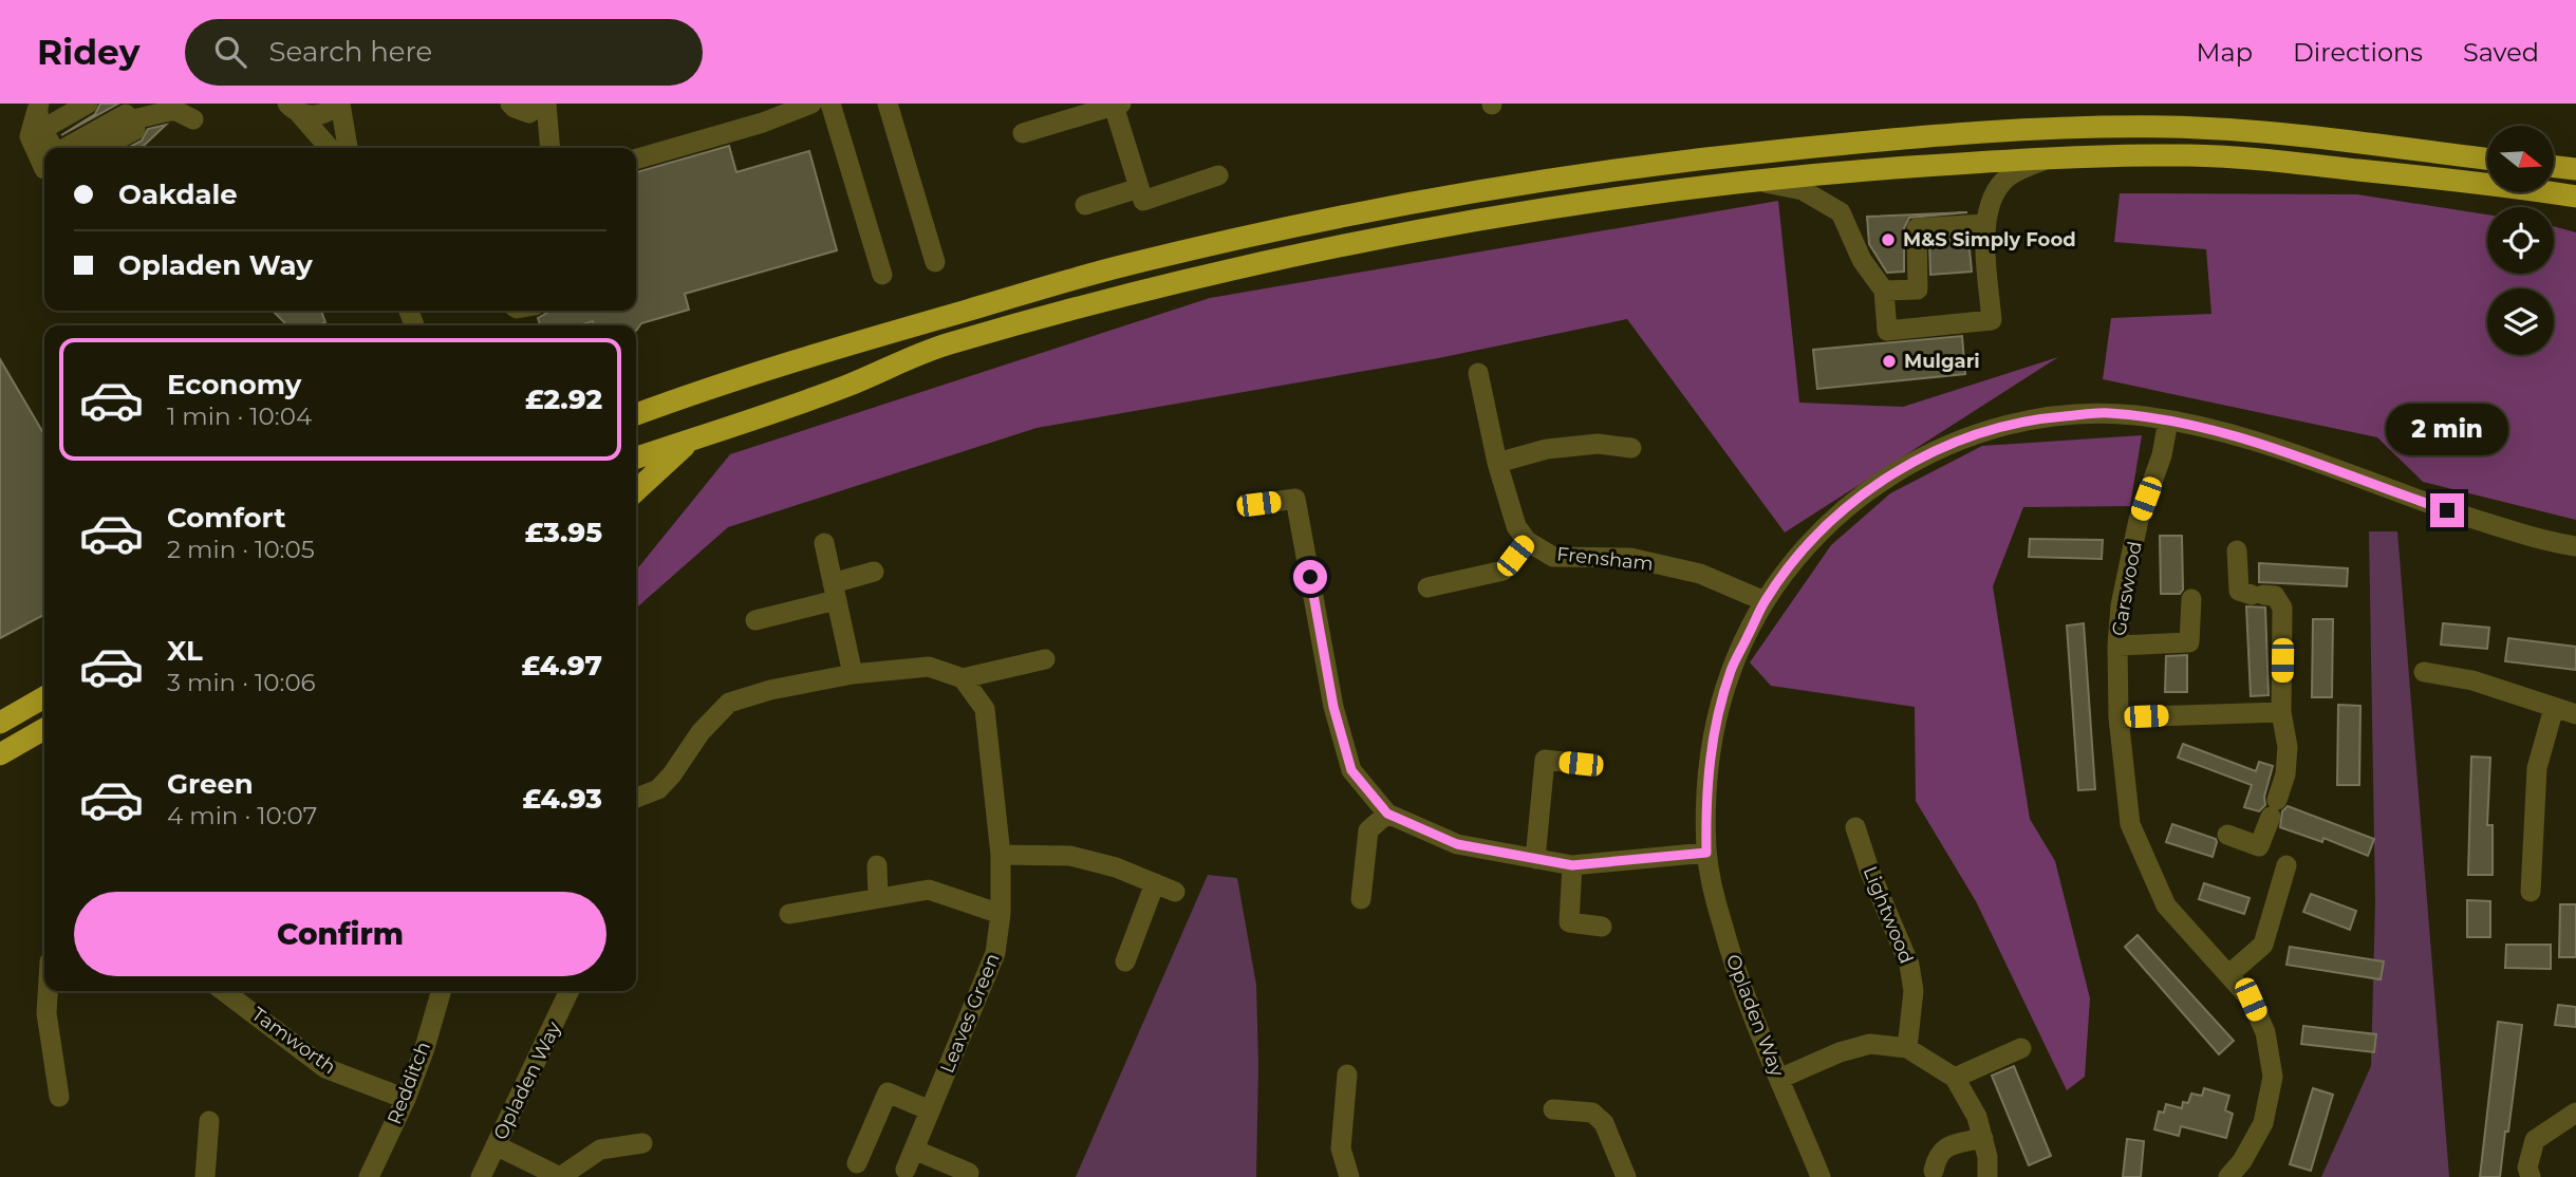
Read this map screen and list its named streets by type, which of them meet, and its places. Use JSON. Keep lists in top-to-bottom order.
{
  "streets": {
    "street": [
      "Frensham",
      "Garswood",
      "Lightwood",
      "Leaves Green",
      "Opladen Way",
      "Tamworth",
      "Redditch"
    ]
  },
  "crossings": [
    ["Frensham", "Opladen Way"],
    ["Garswood", "Opladen Way"],
    ["Tamworth", "Redditch"]
  ],
  "places": ["M&S Simply Food", "Mulgari"],
  "north": "right",
  "page": {
    "header": "Ridey",
    "search": "Search here",
    "nav": ["Map", "Directions", "Saved"],
    "banner": ["Oakdale", "Opladen Way"],
    "list": [
      {
        "name": "Economy",
        "note": "1 min · 10:04",
        "value": "£2.92"
      },
      {
        "name": "Comfort",
        "note": "2 min · 10:05",
        "value": "£3.95"
      },
      {
        "name": "XL",
        "note": "3 min · 10:06",
        "value": "£4.97"
      },
      {
        "name": "Green",
        "note": "4 min · 10:07",
        "value": "£4.93"
      }
    ],
    "bubble": "2 min",
    "buttons": "Confirm"
  }
}
